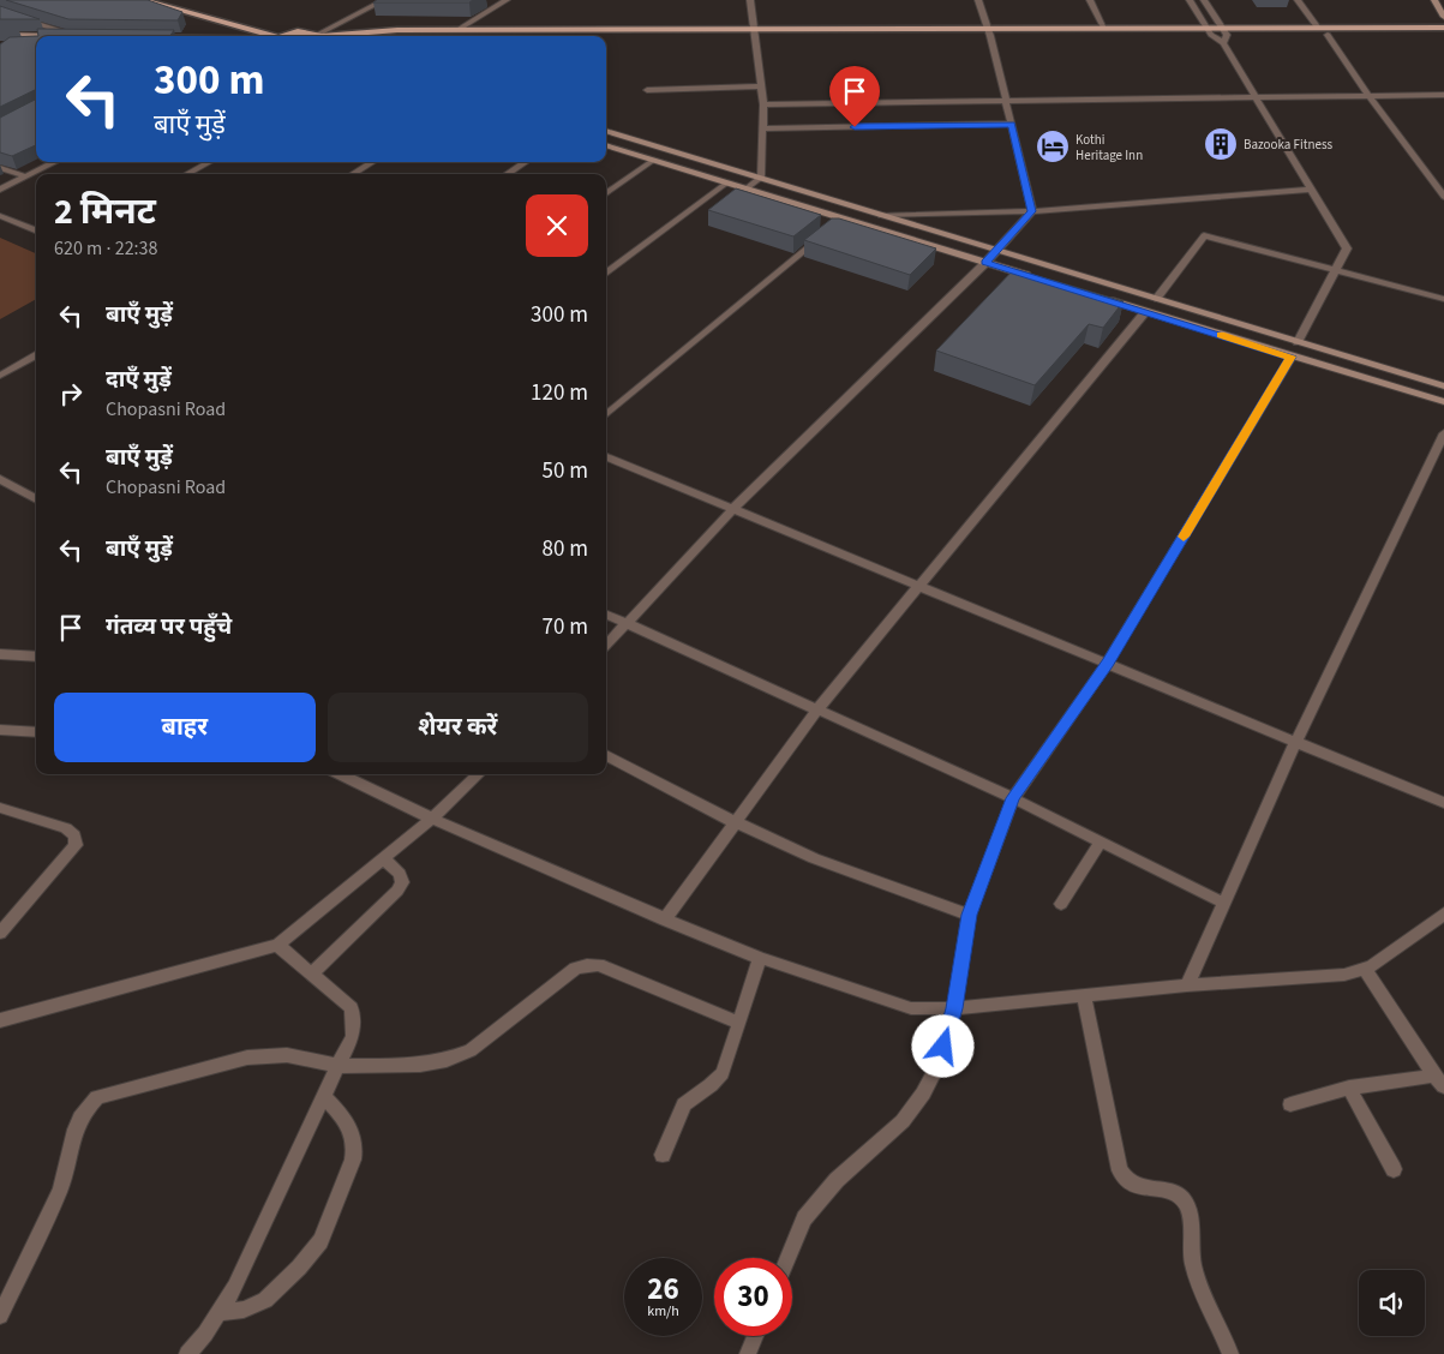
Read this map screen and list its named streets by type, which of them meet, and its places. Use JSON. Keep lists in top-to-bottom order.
{
  "places": {
    "building": ["Bazooka Fitness"],
    "hotel": ["Kothi Heritage Inn"]
  },
  "page": {
    "turn": ["300 m", "बाएँ मुड़ें"],
    "heading": ["2 मिनट", "620 m · 22:38"],
    "list": [
      {
        "name": "बाएँ मुड़ें",
        "value": "300 m"
      },
      {
        "name": "दाएँ मुड़ें",
        "note": "Chopasni Road",
        "value": "120 m"
      },
      {
        "name": "बाएँ मुड़ें",
        "note": "Chopasni Road",
        "value": "50 m"
      },
      {
        "name": "बाएँ मुड़ें",
        "value": "80 m"
      },
      {
        "name": "गंतव्य पर पहुँचे",
        "value": "70 m"
      }
    ],
    "buttons": ["बाहर", "शेयर करें"],
    "speed": "26 km/h",
    "limit": "30"
  }
}
